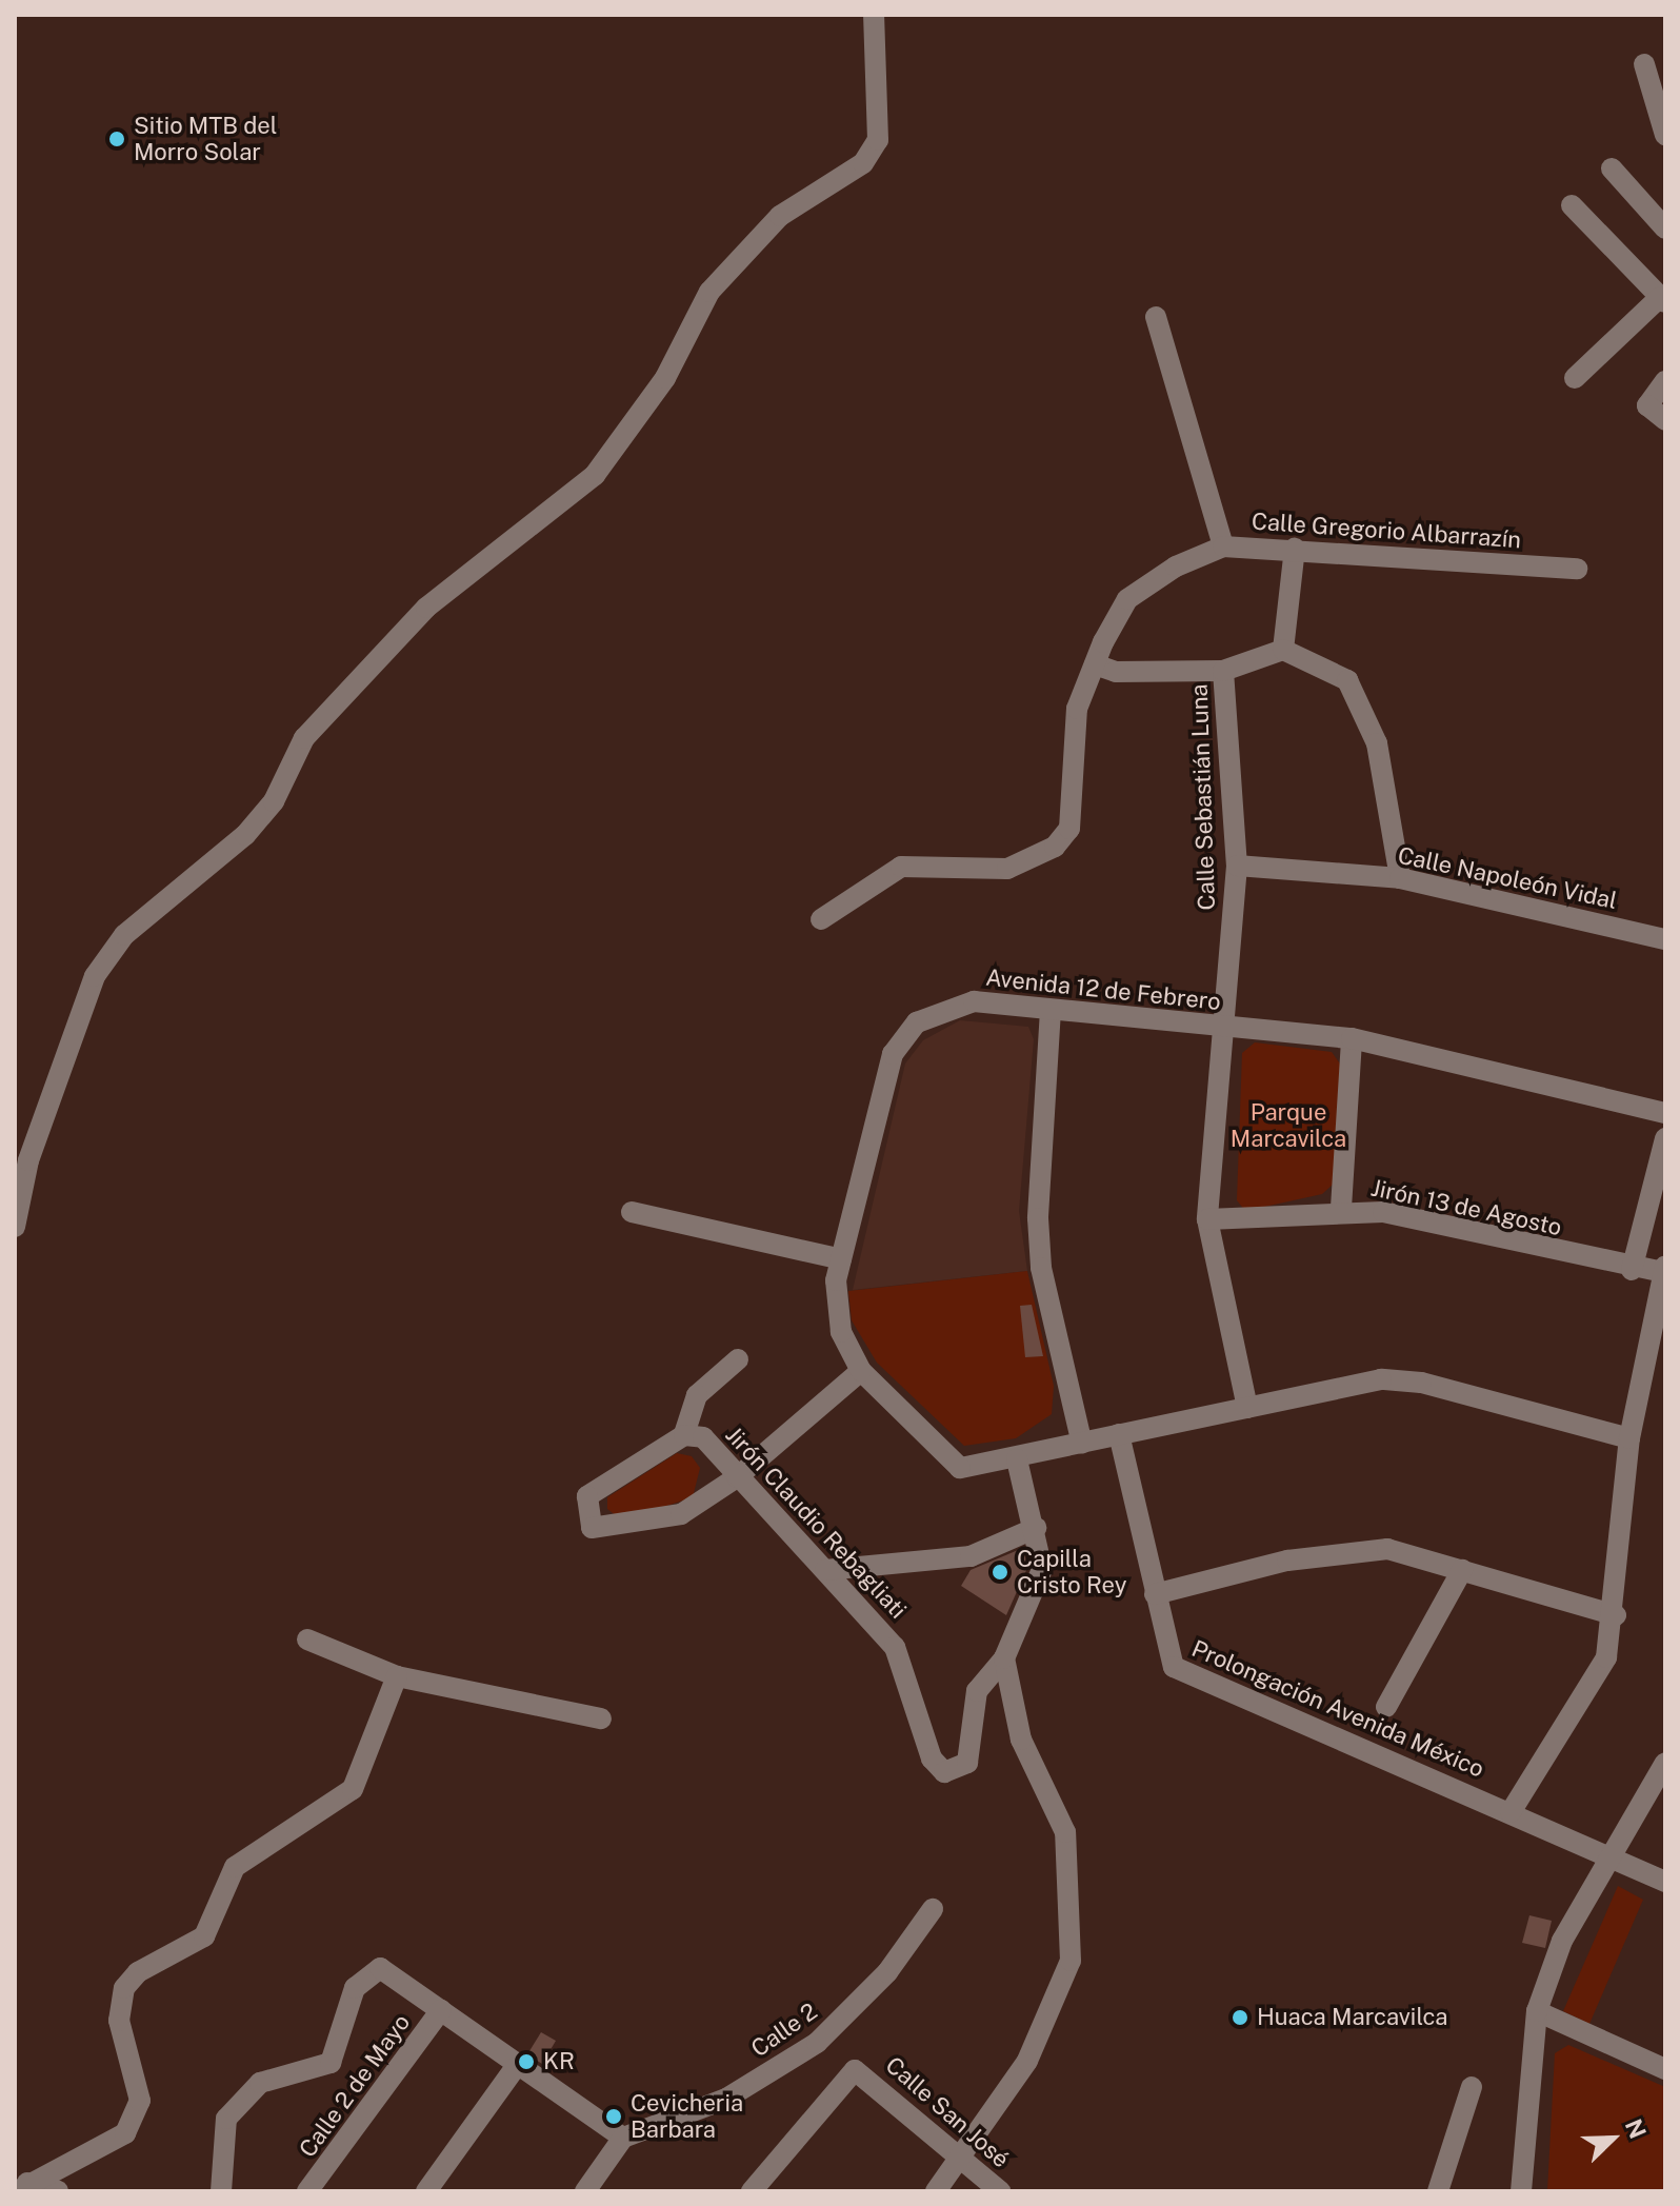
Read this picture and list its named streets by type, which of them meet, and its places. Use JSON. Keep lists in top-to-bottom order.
{
  "streets": {
    "street": [
      "Calle Gregorio Albarrazín",
      "Calle Sebastián Luna",
      "Calle Napoleón Vidal",
      "Avenida 12 de Febrero",
      "Jirón 13 de Agosto",
      "Jirón Claudio Rebagliati",
      "Prolongación Avenida México",
      "Calle 2",
      "Calle 2 de Mayo",
      "Calle San José"
    ]
  },
  "crossings": [
    ["Calle Sebastián Luna", "Calle Napoleón Vidal"],
    ["Calle Sebastián Luna", "Avenida 12 de Febrero"],
    ["Calle Sebastián Luna", "Jirón 13 de Agosto"],
    ["Avenida 12 de Febrero", "Prolongación Avenida México"]
  ],
  "parks": ["Parque Marcavilca"],
  "places": [
    "Sitio MTB del Morro Solar",
    "Capilla Cristo Rey",
    "Huaca Marcavilca",
    "KR",
    "Cevicheria Barbara"
  ],
  "north": "top right"
}
